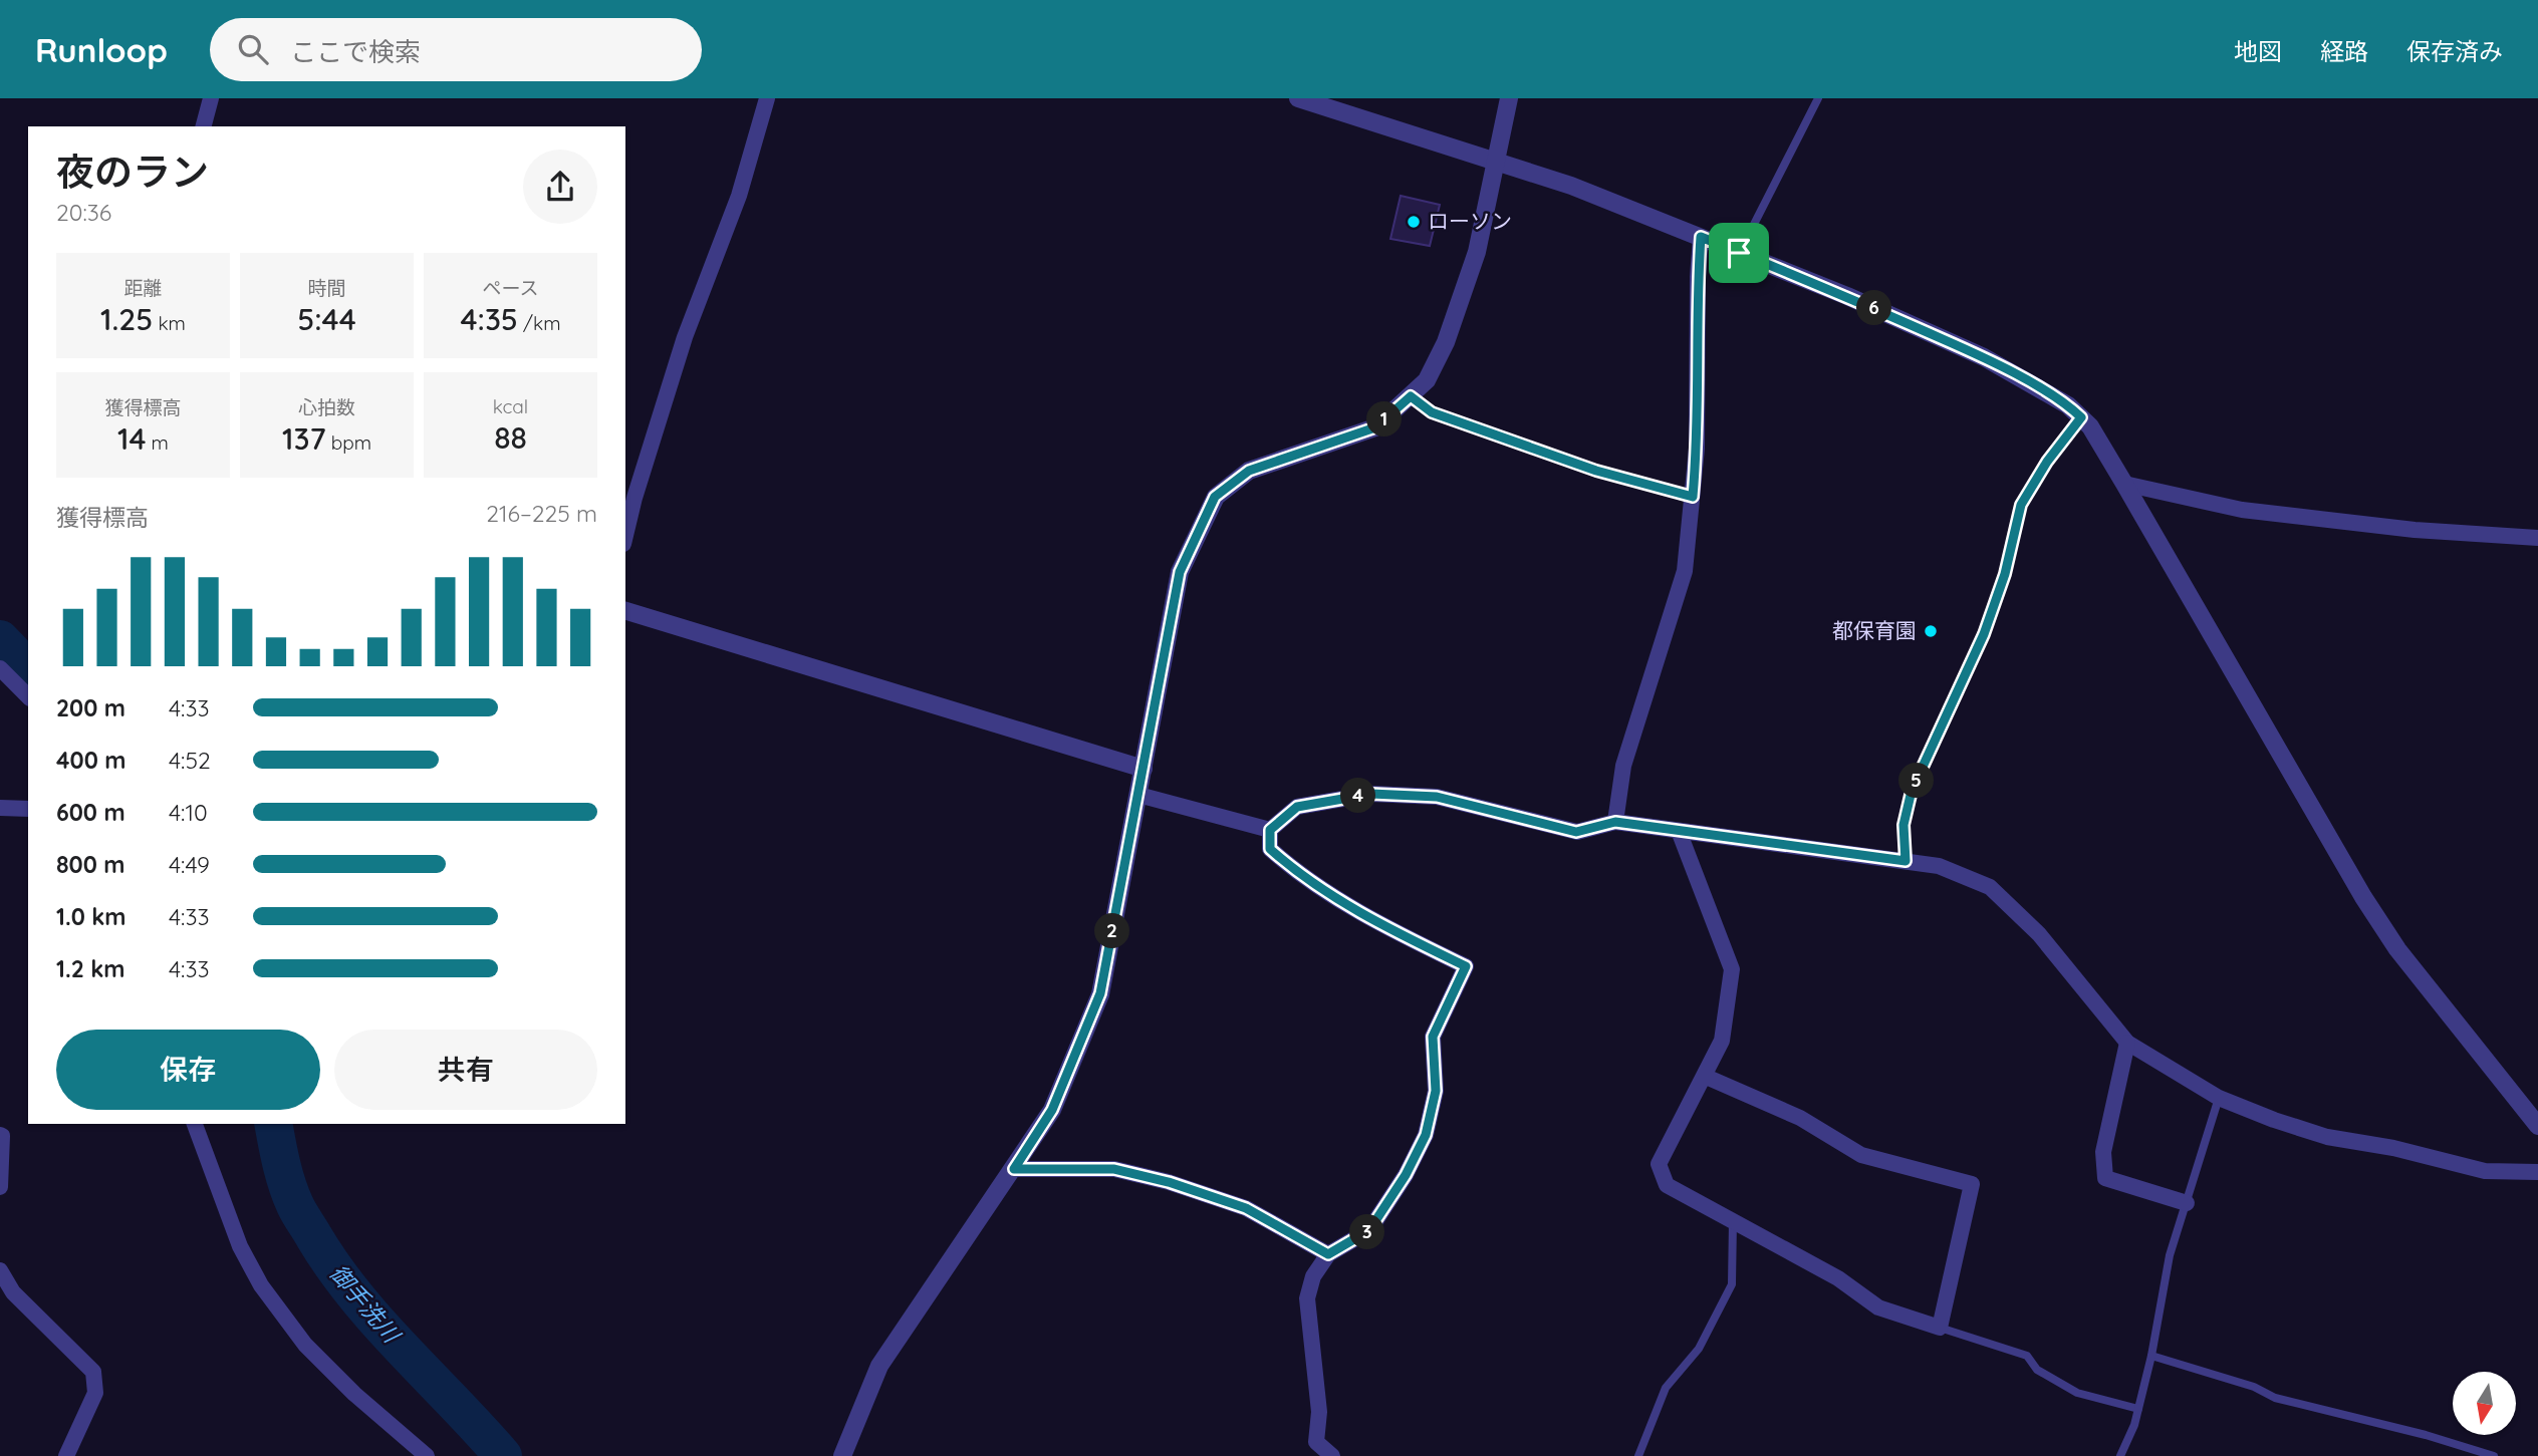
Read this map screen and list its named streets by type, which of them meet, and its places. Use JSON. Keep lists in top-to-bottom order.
{
  "water": ["御手洗川"],
  "places": ["ローソン", "都保育園"],
  "north": "bottom",
  "page": {
    "header": "Runloop",
    "search": "ここで検索",
    "nav": ["地図", "経路", "保存済み"],
    "heading": ["夜のラン", "20:36"],
    "stats": [
      ["距離", "1.25 km"],
      ["時間", "5:44"],
      ["ペース", "4:35 /km"],
      ["獲得標高", "14 m"],
      ["心拍数", "137 bpm"],
      ["kcal", "88"]
    ],
    "pins": [
      "6",
      "1",
      "5",
      "4",
      "2",
      "3"
    ],
    "chart": ["獲得標高", "216–225 m"],
    "list": [
      {
        "name": "200 m",
        "note": "4:33"
      },
      {
        "name": "400 m",
        "note": "4:52"
      },
      {
        "name": "600 m",
        "note": "4:10"
      },
      {
        "name": "800 m",
        "note": "4:49"
      },
      {
        "name": "1.0 km",
        "note": "4:33"
      },
      {
        "name": "1.2 km",
        "note": "4:33"
      }
    ],
    "buttons": ["保存", "共有"]
  }
}
